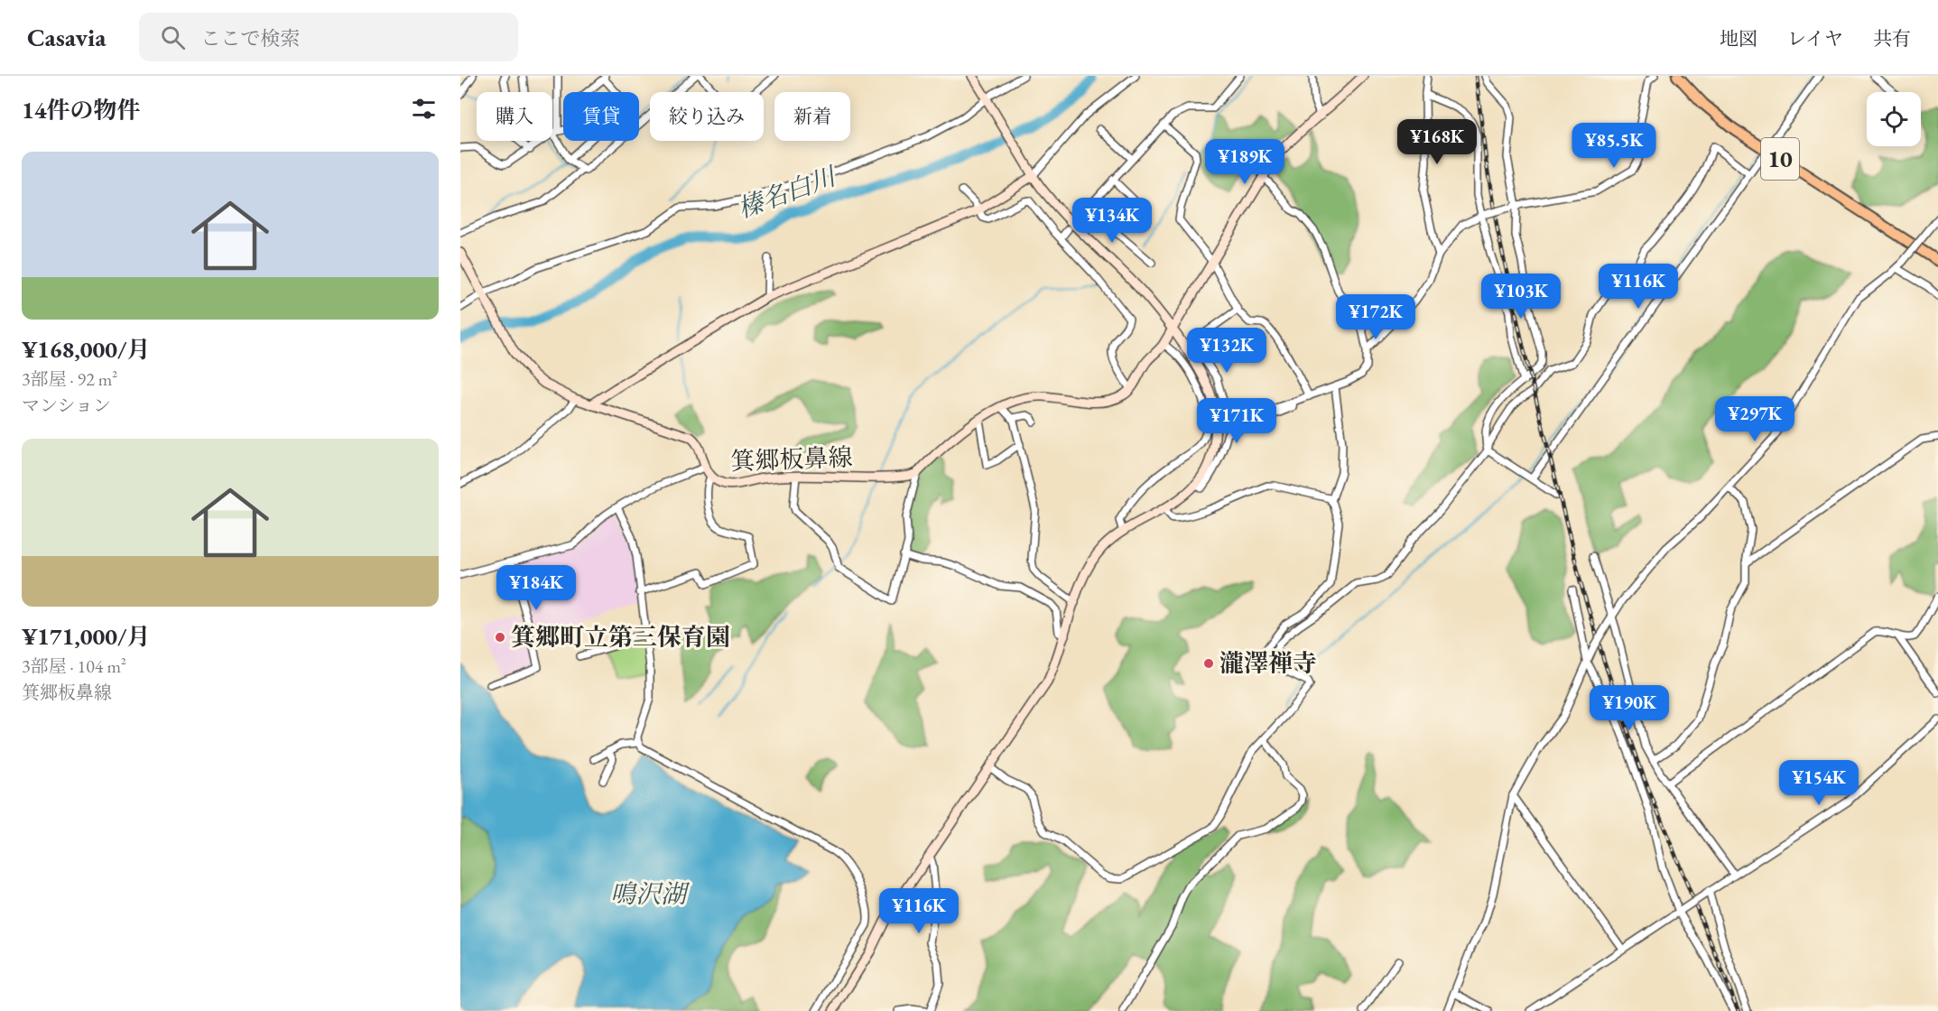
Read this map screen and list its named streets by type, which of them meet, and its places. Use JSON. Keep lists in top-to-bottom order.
{
  "streets": {
    "main road": ["10", "箕郷板鼻線"]
  },
  "water": ["榛名白川", "鳴沢湖"],
  "places": ["箕郷町立第三保育園", "瀧澤禅寺"],
  "page": {
    "header": "Casavia",
    "search": "ここで検索",
    "nav": ["地図", "レイヤ", "共有"],
    "heading": "14件の物件",
    "chip": [
      "購入",
      "賃貸",
      "絞り込み",
      "新着"
    ],
    "price": [
      "¥168K",
      "¥85.5K",
      "¥189K",
      "¥134K",
      "¥116K",
      "¥103K",
      "¥172K",
      "¥132K",
      "¥297K",
      "¥171K",
      "¥184K",
      "¥190K",
      "¥154K",
      "¥116K"
    ],
    "list": [
      {
        "name": "¥168,000/月",
        "note": "3部屋 · 92 m² · マンション"
      },
      {
        "name": "¥171,000/月",
        "note": "3部屋 · 104 m² · 箕郷板鼻線"
      }
    ]
  }
}
